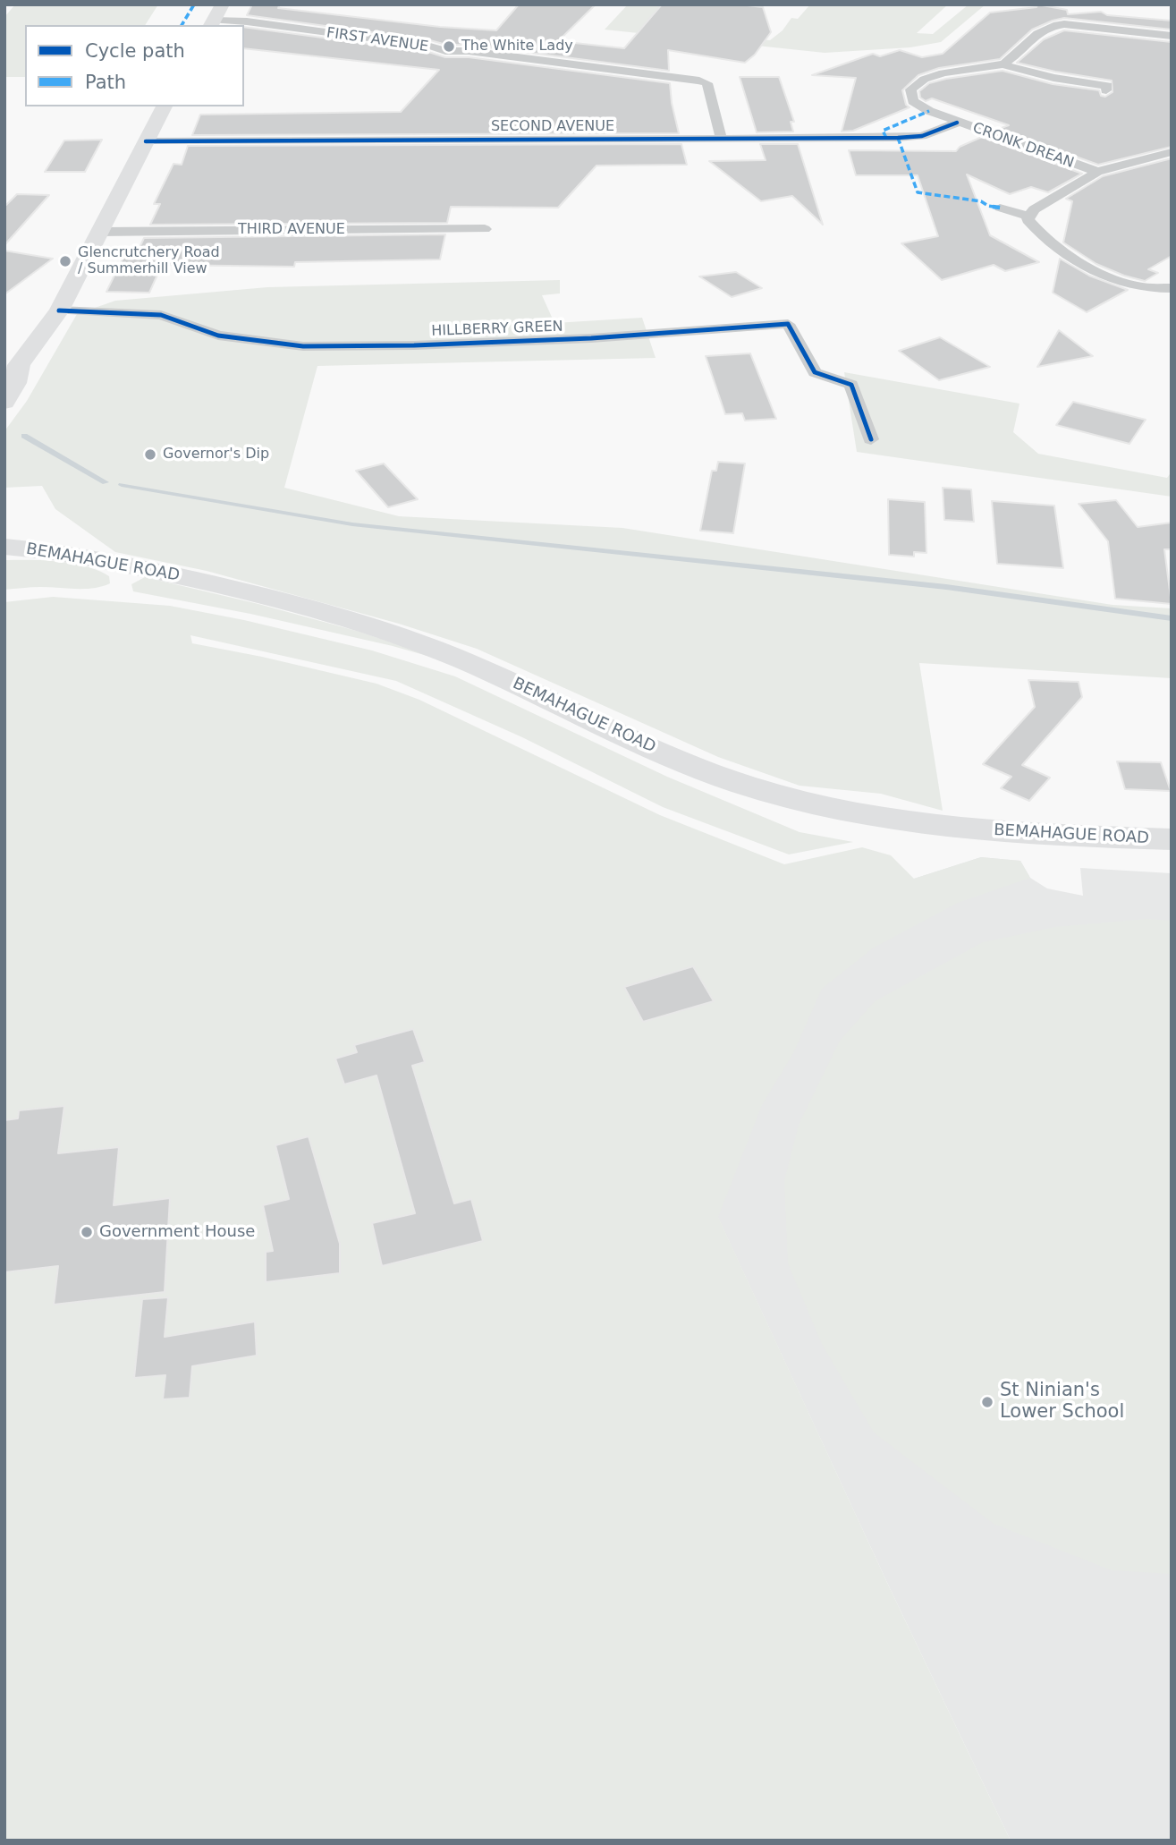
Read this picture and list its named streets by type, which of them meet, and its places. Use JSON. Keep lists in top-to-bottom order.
{
  "streets": {
    "highway": ["BEMAHAGUE ROAD"],
    "street": [
      "FIRST AVENUE",
      "SECOND AVENUE",
      "CRONK DREAN",
      "THIRD AVENUE",
      "HILLBERRY GREEN"
    ]
  },
  "crossings": [
    ["FIRST AVENUE", "SECOND AVENUE"],
    ["SECOND AVENUE", "CRONK DREAN"]
  ],
  "places": [
    "The White Lady",
    "Glencrutchery Road / Summerhill View",
    "Governor's Dip",
    "Government House",
    "St Ninian's Lower School"
  ],
  "legend": ["Cycle path", "Path"]
}
